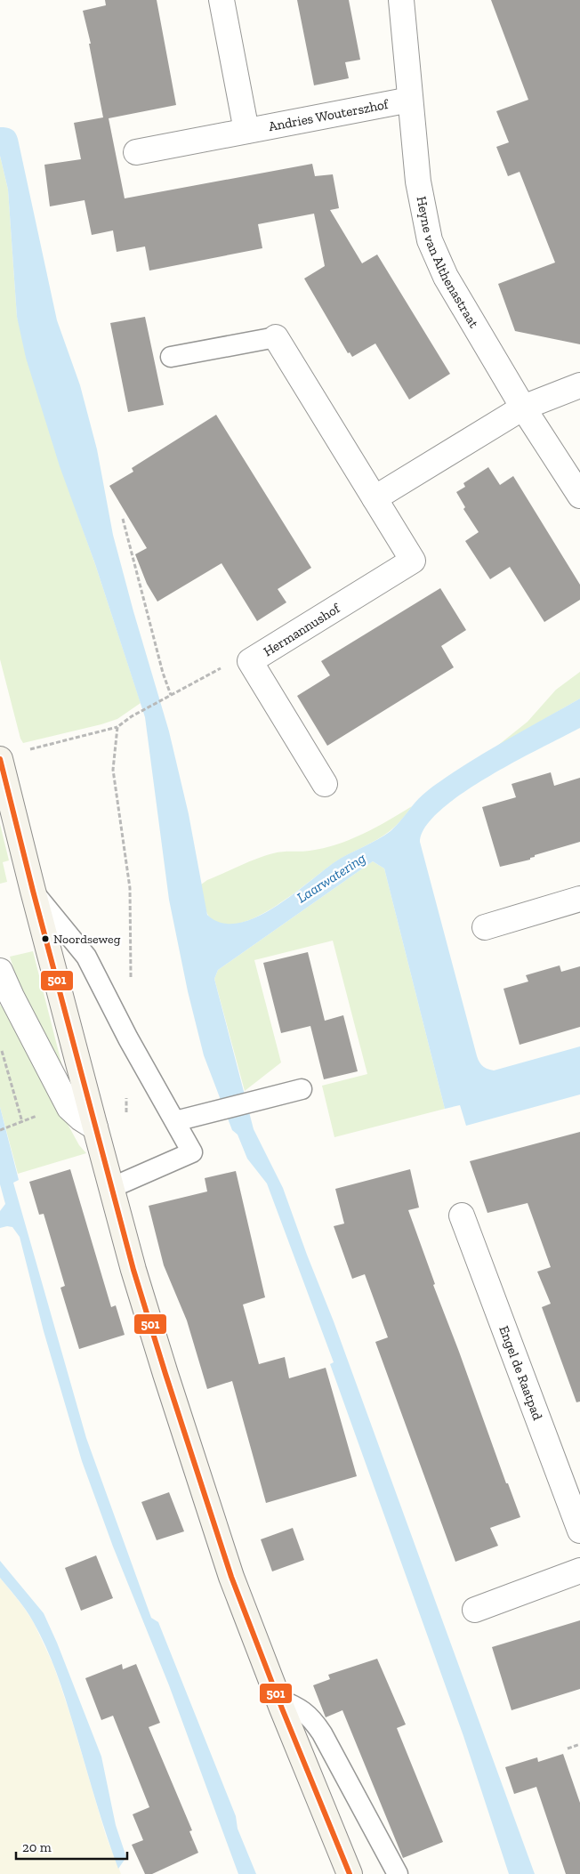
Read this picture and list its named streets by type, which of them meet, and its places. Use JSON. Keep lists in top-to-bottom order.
{
  "streets": {
    "street": [
      "Andries Wouterszhof",
      "Heyne van Althenastraat",
      "Hermannushof",
      "Engel de Raatpad"
    ]
  },
  "crossings": [
    ["Andries Wouterszhof", "Heyne van Althenastraat"]
  ],
  "water": ["Laarwatering"],
  "places": ["Noordseweg"],
  "lines": ["transit line 501"],
  "scale_bar": "20 m"
}
